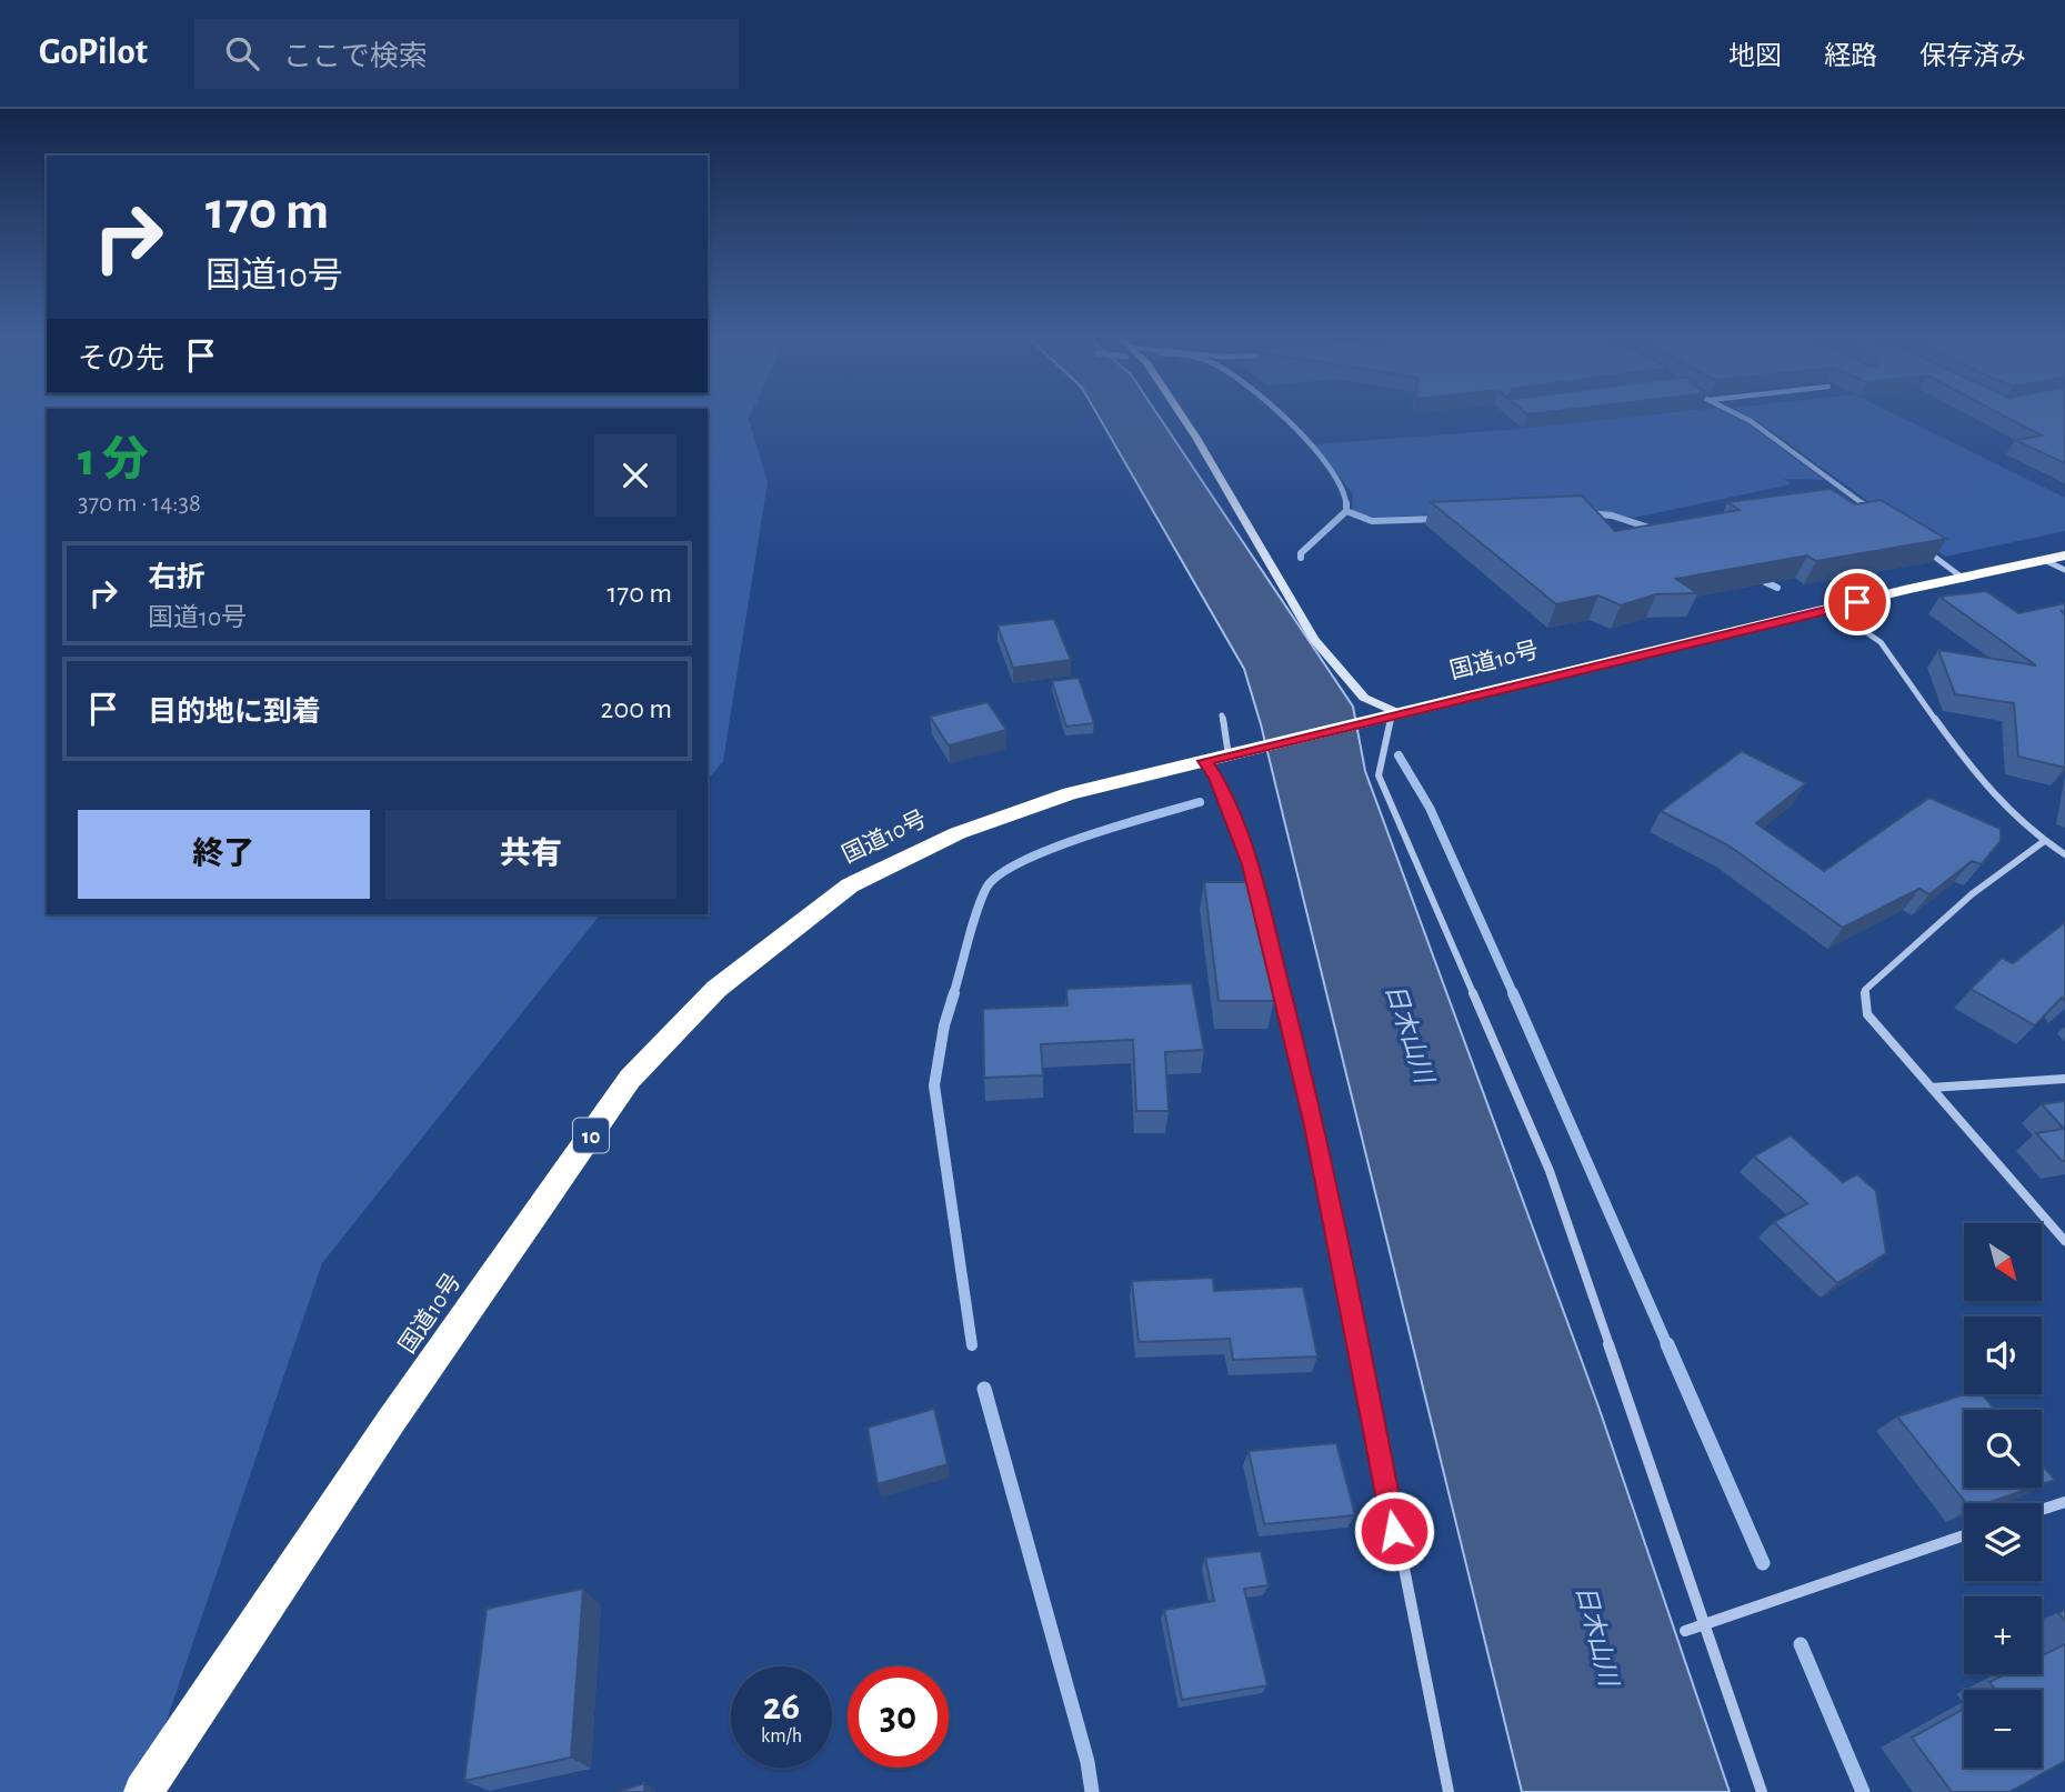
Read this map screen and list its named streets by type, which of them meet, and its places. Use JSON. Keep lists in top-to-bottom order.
{
  "streets": {
    "highway": ["国道10号", "10"]
  },
  "water": ["日木山川"],
  "north": "bottom right",
  "page": {
    "header": "GoPilot",
    "search": "ここで検索",
    "nav": ["地図", "経路", "保存済み"],
    "turn": ["170 m", "国道10号"],
    "then": "その先",
    "heading": ["1 分", "370 m · 14:38"],
    "list": [
      {
        "name": "右折",
        "note": "国道10号",
        "value": "170 m"
      },
      {
        "name": "目的地に到着",
        "value": "200 m"
      }
    ],
    "buttons": ["終了", "共有"],
    "map_buttons": ["+", "−"],
    "speed": "26 km/h",
    "limit": "30"
  }
}
